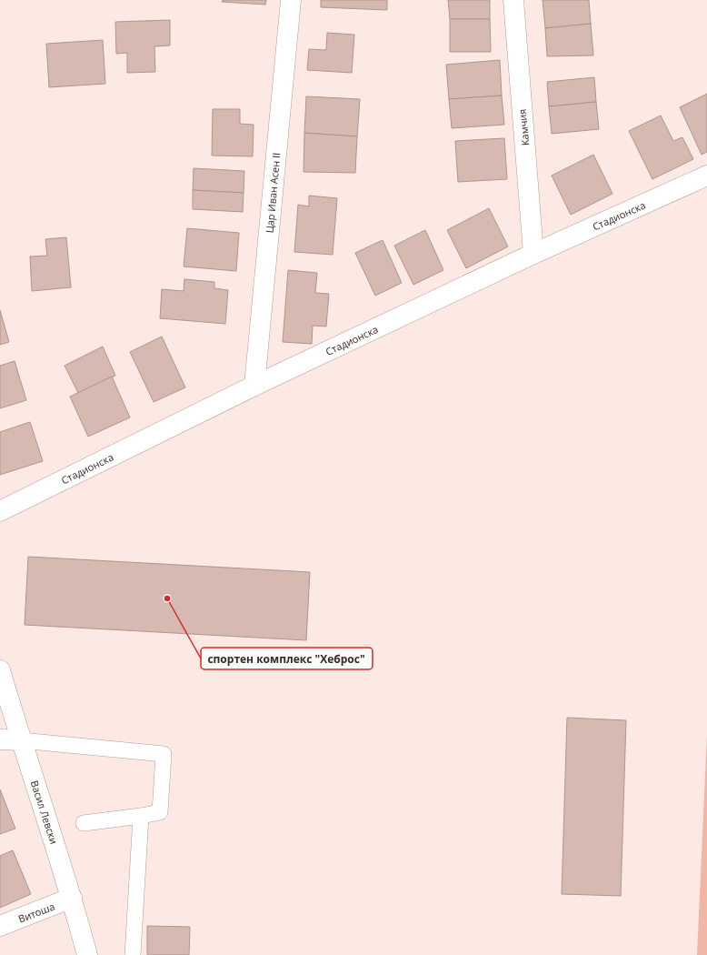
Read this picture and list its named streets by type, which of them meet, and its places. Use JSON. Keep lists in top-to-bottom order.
{
  "streets": {
    "street": [
      "Камчия",
      "Цар Иван Асен II",
      "Стадионска",
      "Васил Левски",
      "Витоша"
    ]
  },
  "crossings": [
    ["Камчия", "Стадионска"],
    ["Цар Иван Асен II", "Стадионска"],
    ["Васил Левски", "Витоша"]
  ],
  "places": ["спортен комплекс \"Хеброс\""]
}
